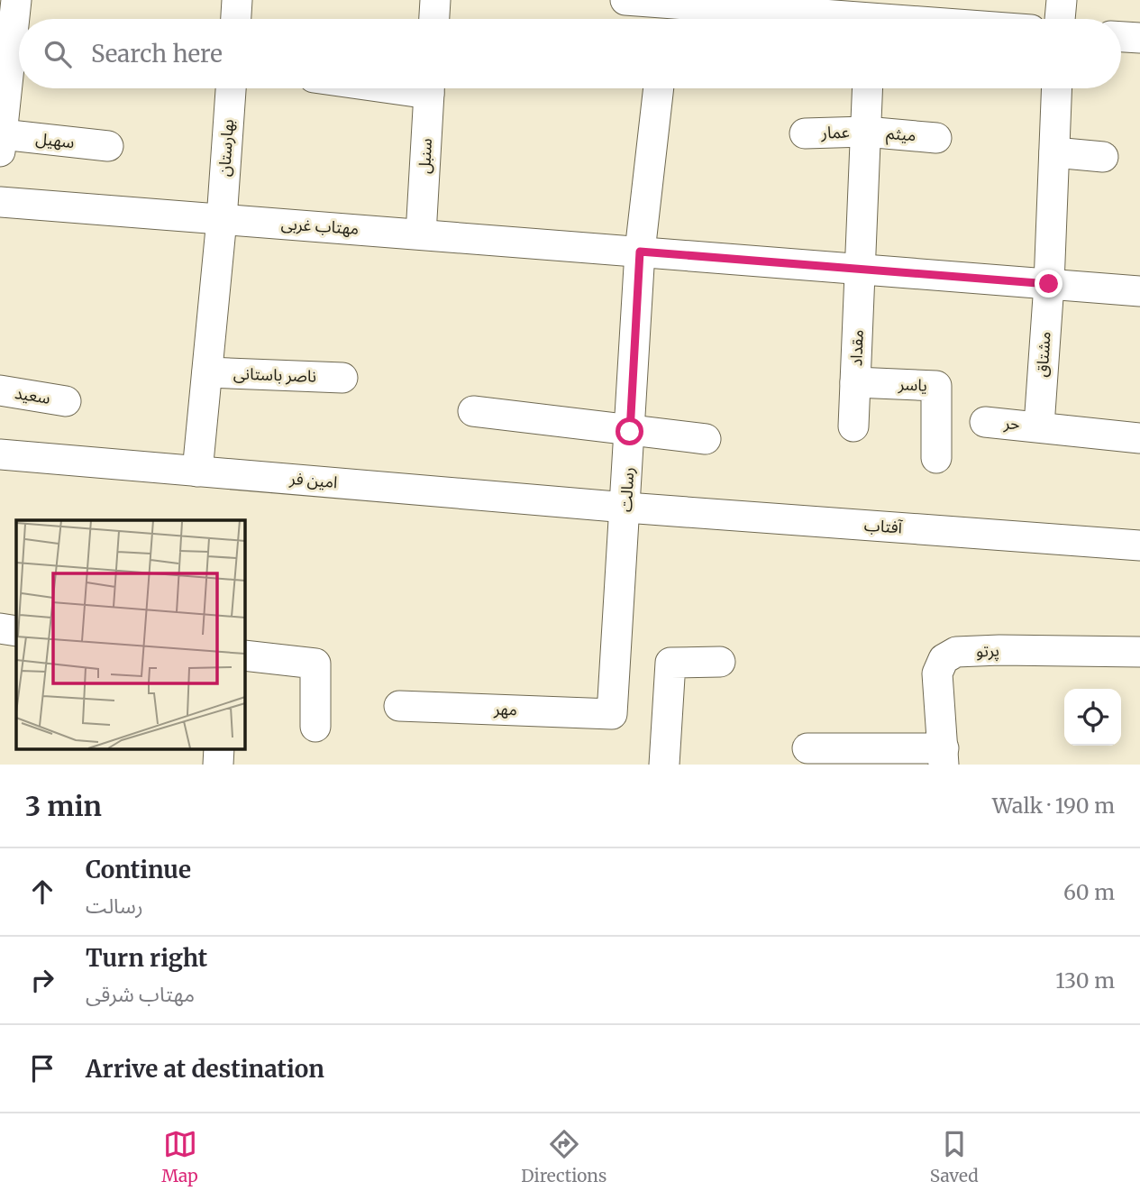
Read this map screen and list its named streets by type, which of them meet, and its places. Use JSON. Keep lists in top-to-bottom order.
{
  "streets": {
    "street": [
      "عمار",
      "میثم",
      "سهیل",
      "بهارستان",
      "سنبل",
      "مهتاب غربی",
      "مقداد",
      "مشتاق",
      "ناصر باستانی",
      "یاسر",
      "سعید",
      "حر",
      "امین فر",
      "رسالت",
      "آفتاب",
      "پرتو",
      "مهر"
    ]
  },
  "crossings": [
    ["عمار", "میثم"],
    ["بهارستان", "مهتاب غربی"],
    ["بهارستان", "ناصر باستانی"],
    ["بهارستان", "امین فر"],
    ["سنبل", "مهتاب غربی"],
    ["مهتاب غربی", "مقداد"],
    ["مهتاب غربی", "مشتاق"],
    ["مهتاب غربی", "رسالت"],
    ["مقداد", "یاسر"],
    ["مشتاق", "حر"],
    ["امین فر", "رسالت"],
    ["امین فر", "آفتاب"],
    ["رسالت", "آفتاب"],
    ["رسالت", "مهر"]
  ],
  "page": {
    "search": "Search here",
    "heading": ["3 min", "Walk · 190 m"],
    "list": [
      ["Continue", "رسالت", "60 m"],
      ["Turn right", "مهتاب شرقی", "130 m"],
      "Arrive at destination"
    ],
    "nav": ["Map", "Directions", "Saved"]
  }
}
